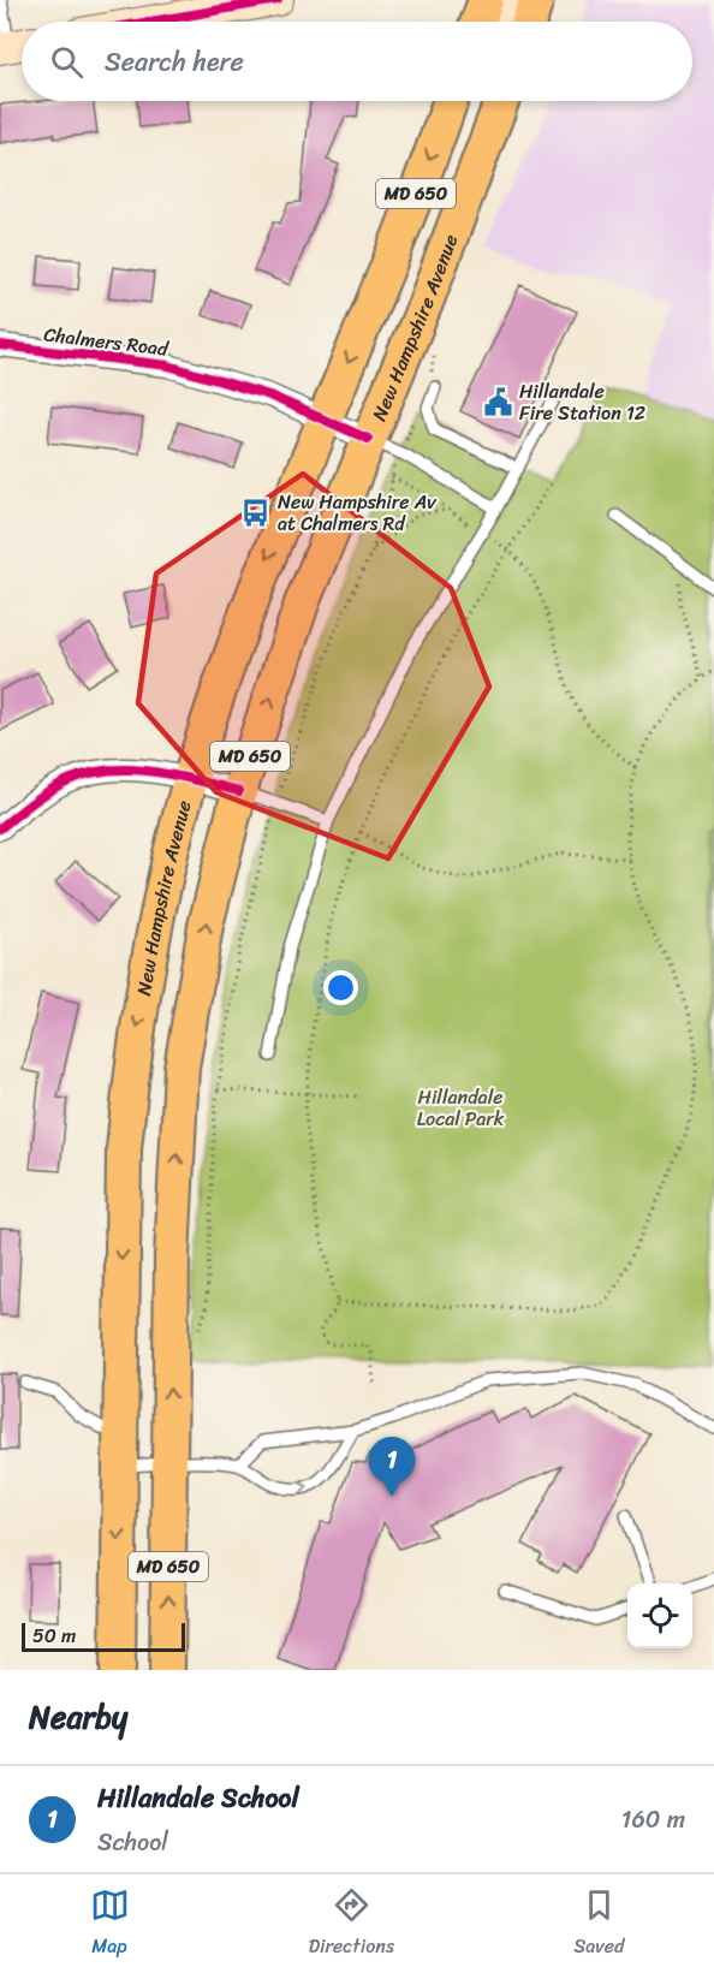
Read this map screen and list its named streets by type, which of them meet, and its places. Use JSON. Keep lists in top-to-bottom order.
{
  "streets": {
    "main road": ["MD 650", "New Hampshire Avenue"],
    "street": ["Chalmers Road"]
  },
  "crossings": [
    ["New Hampshire Avenue", "Chalmers Road"]
  ],
  "parks": ["Hillandale Local Park"],
  "places": {
    "public building": ["Hillandale Fire Station 12"],
    "bus stop": ["New Hampshire Av at Chalmers Rd"]
  },
  "scale_bar": "50 m",
  "page": {
    "search": "Search here",
    "pins": "1",
    "scale": "50 m",
    "heading": "Nearby",
    "list": [
      {
        "mark": "1",
        "name": "Hillandale School",
        "note": "School",
        "value": "160 m"
      }
    ],
    "nav": ["Map", "Directions", "Saved"]
  }
}
